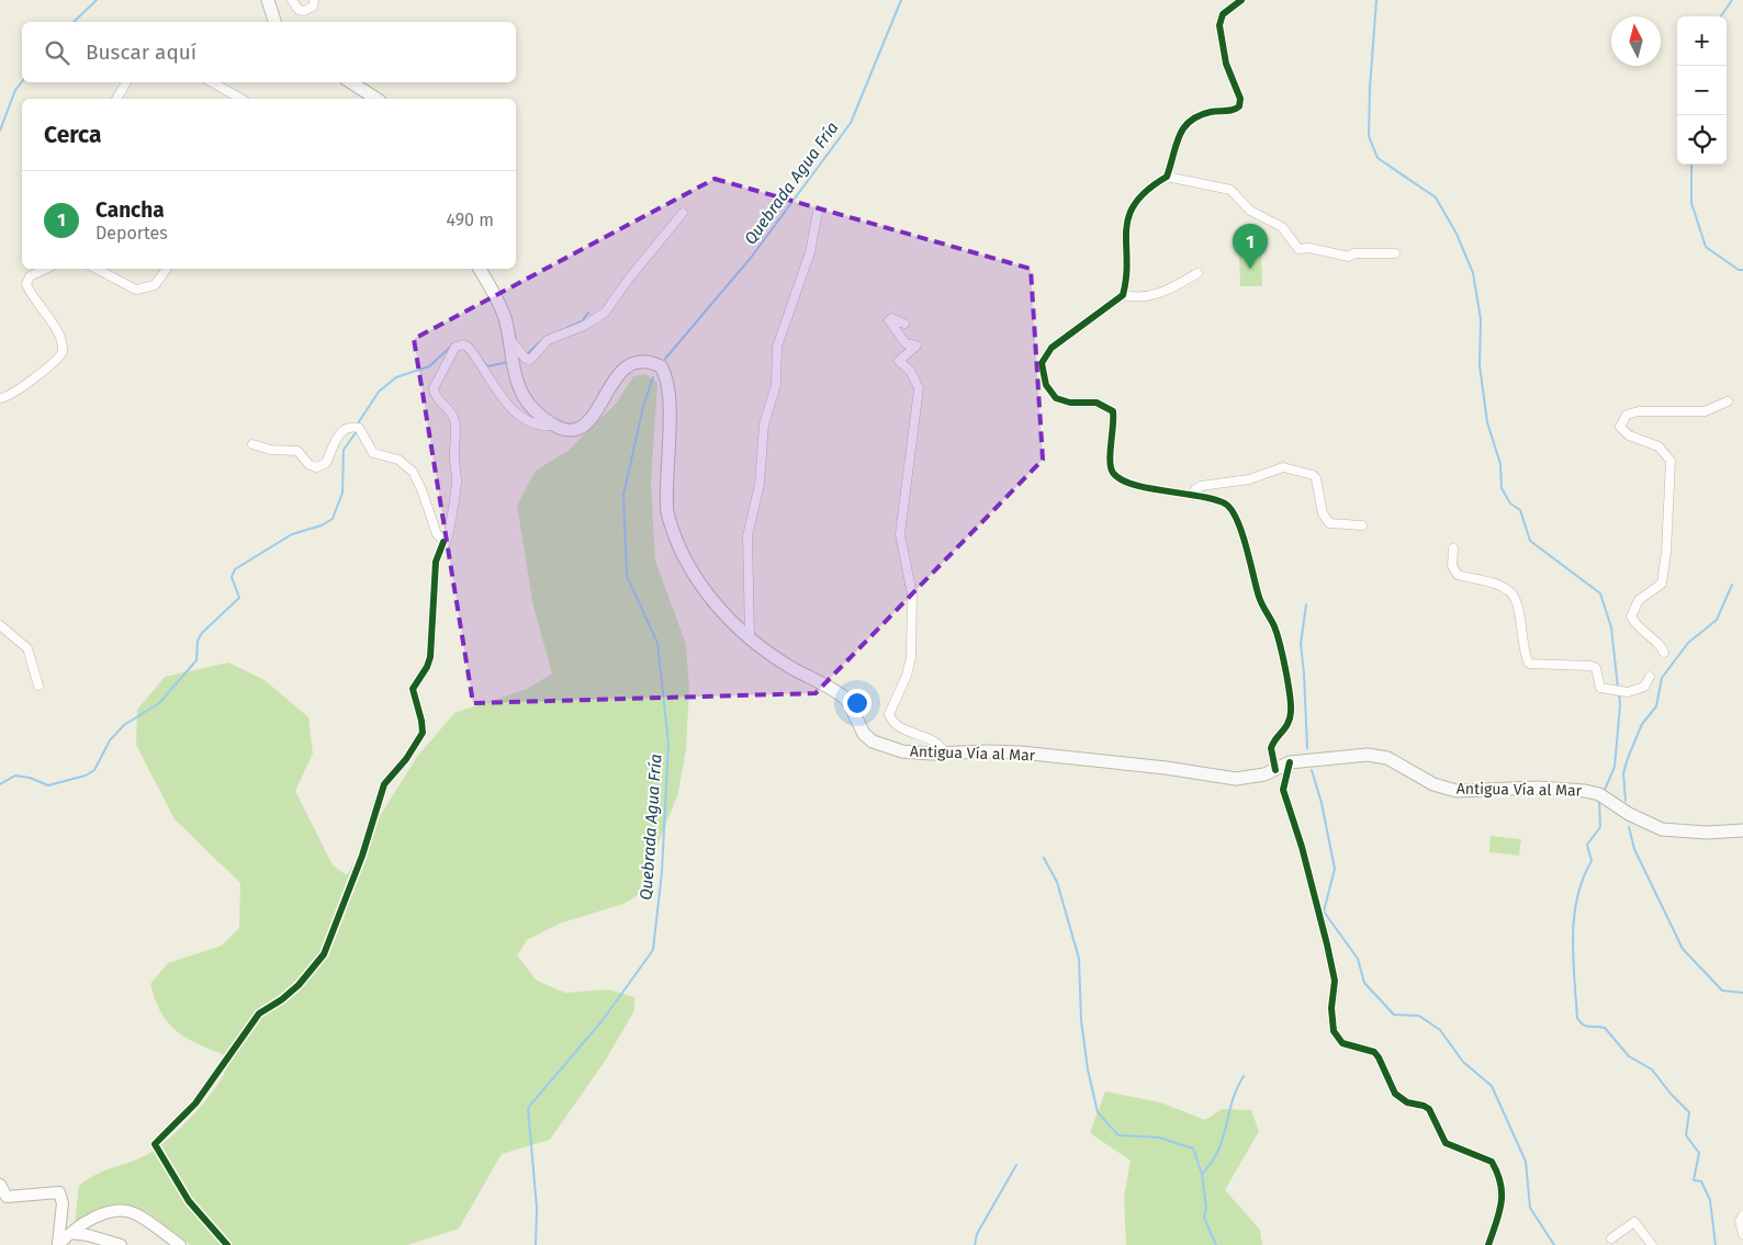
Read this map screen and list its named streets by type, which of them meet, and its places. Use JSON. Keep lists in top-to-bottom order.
{
  "streets": {
    "main road": ["Antigua Vía al Mar"]
  },
  "water": ["Quebrada Agua Fría"],
  "north": "top",
  "page": {
    "map_buttons": ["+", "−"],
    "search": "Buscar aquí",
    "heading": "Cerca",
    "list": [
      {
        "mark": "1",
        "name": "Cancha",
        "note": "Deportes",
        "value": "490 m"
      }
    ],
    "pins": "1"
  }
}
